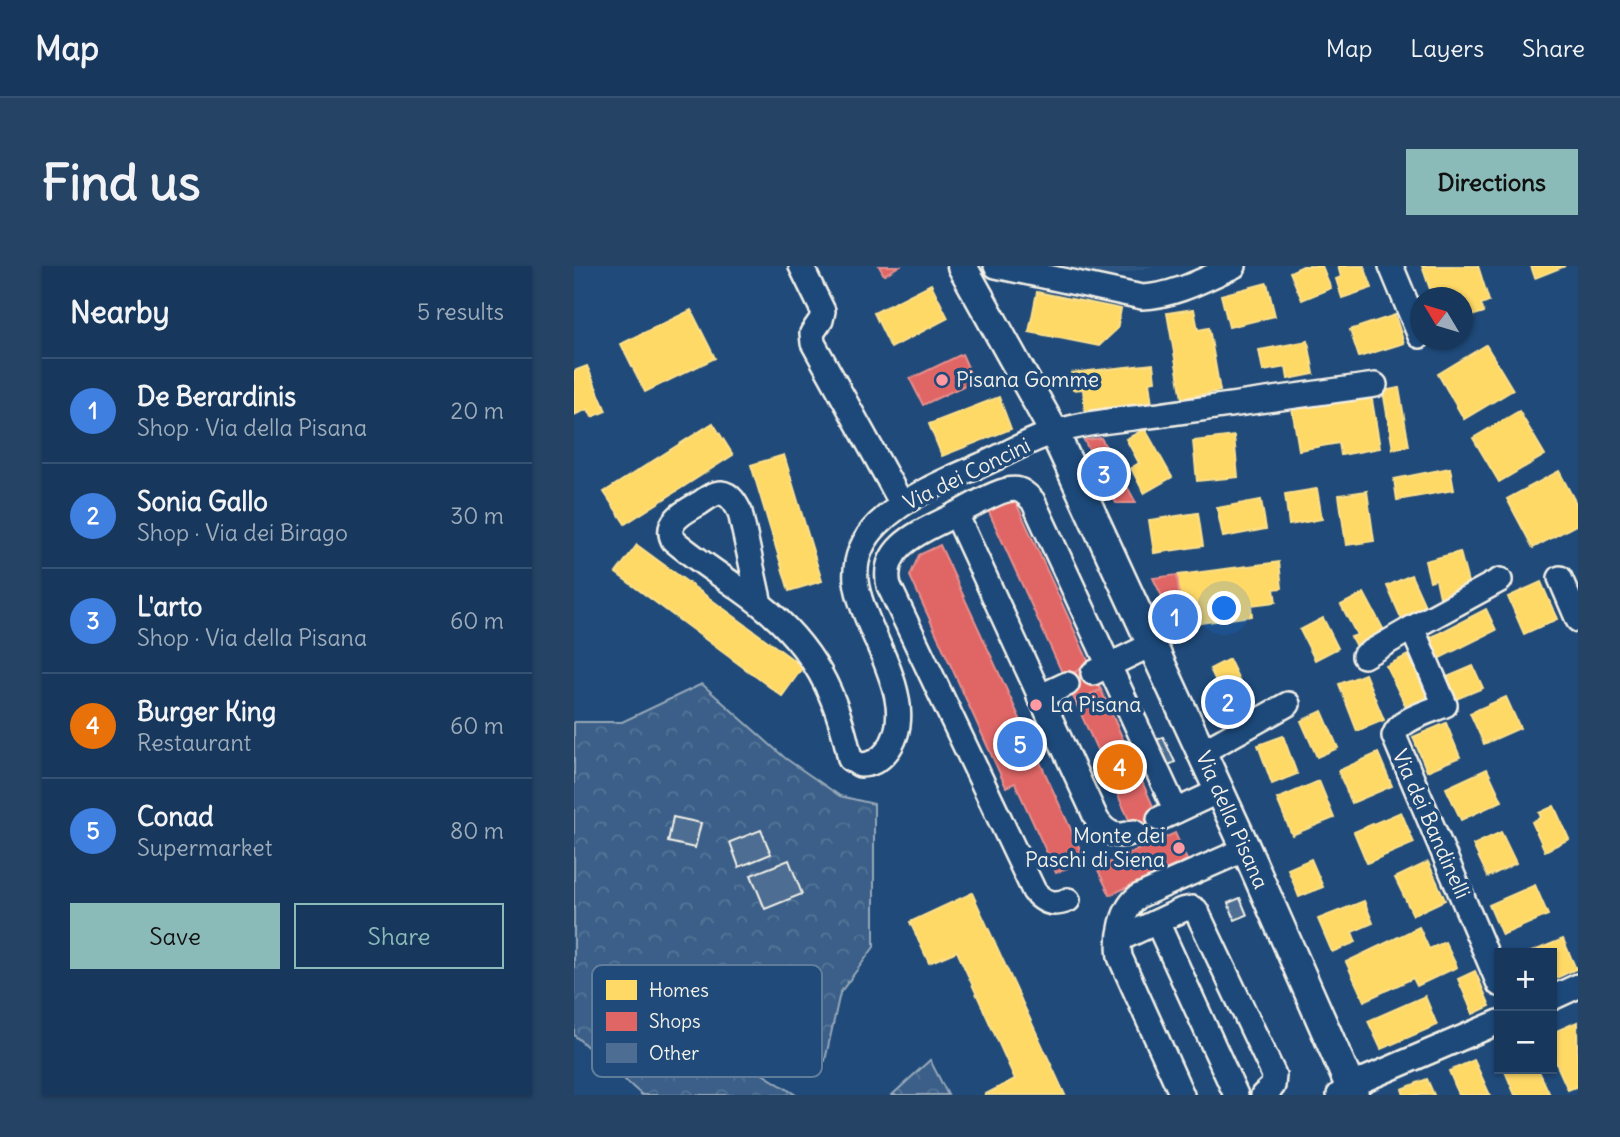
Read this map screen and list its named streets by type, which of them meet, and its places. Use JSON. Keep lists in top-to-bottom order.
{
  "streets": {
    "main road": ["Via della Pisana"],
    "street": ["Via dei Concini", "Via dei Bandinelli"]
  },
  "crossings": [
    ["Via dei Concini", "Via della Pisana"]
  ],
  "places": ["Pisana Gomme", "La Pisana", "Monte dei Paschi di Siena"],
  "legend": ["Homes", "Shops", "Other"],
  "north": "top left",
  "page": {
    "header": "Map",
    "nav": ["Map", "Layers", "Share"],
    "buttons": [
      "Directions",
      ["Save", "Share"]
    ],
    "title": "Find us",
    "heading": ["Nearby", "5 results"],
    "list": [
      {
        "mark": "1",
        "name": "De Berardinis",
        "note": "Shop · Via della Pisana",
        "value": "20 m"
      },
      {
        "mark": "2",
        "name": "Sonia Gallo",
        "note": "Shop · Via dei Birago",
        "value": "30 m"
      },
      {
        "mark": "3",
        "name": "L'arto",
        "note": "Shop · Via della Pisana",
        "value": "60 m"
      },
      {
        "mark": "4",
        "name": "Burger King",
        "note": "Restaurant",
        "value": "60 m"
      },
      {
        "mark": "5",
        "name": "Conad",
        "note": "Supermarket",
        "value": "80 m"
      }
    ],
    "pins": [
      "3",
      "1",
      "2",
      "5",
      "4"
    ],
    "map_buttons": ["+", "−"]
  }
}
